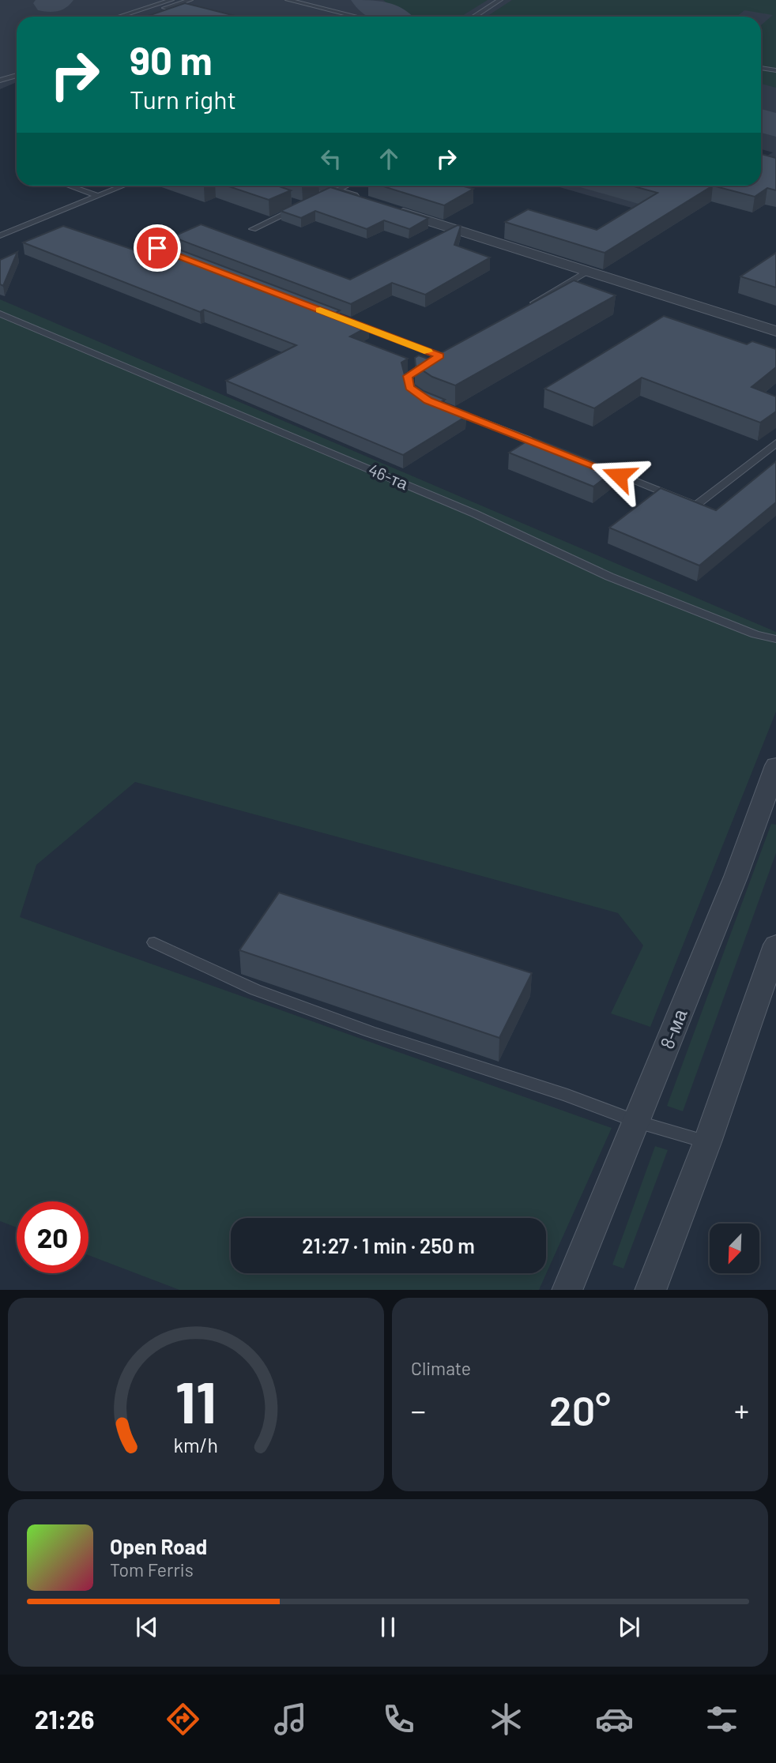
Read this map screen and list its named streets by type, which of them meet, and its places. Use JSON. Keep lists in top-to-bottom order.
{
  "streets": {
    "street": ["8-ма"],
    "lane": ["46-та"]
  },
  "north": "bottom left",
  "page": {
    "turn": ["90 m", "Turn right"],
    "limit": "20",
    "trip": "21:27 · 1 min · 250 m",
    "tile": "Climate",
    "heat": ["−", "20°", "+"],
    "song": ["Open Road", "Tom Ferris"],
    "tabs": "21:26",
    "gauge": ["11", "km/h"]
  }
}
